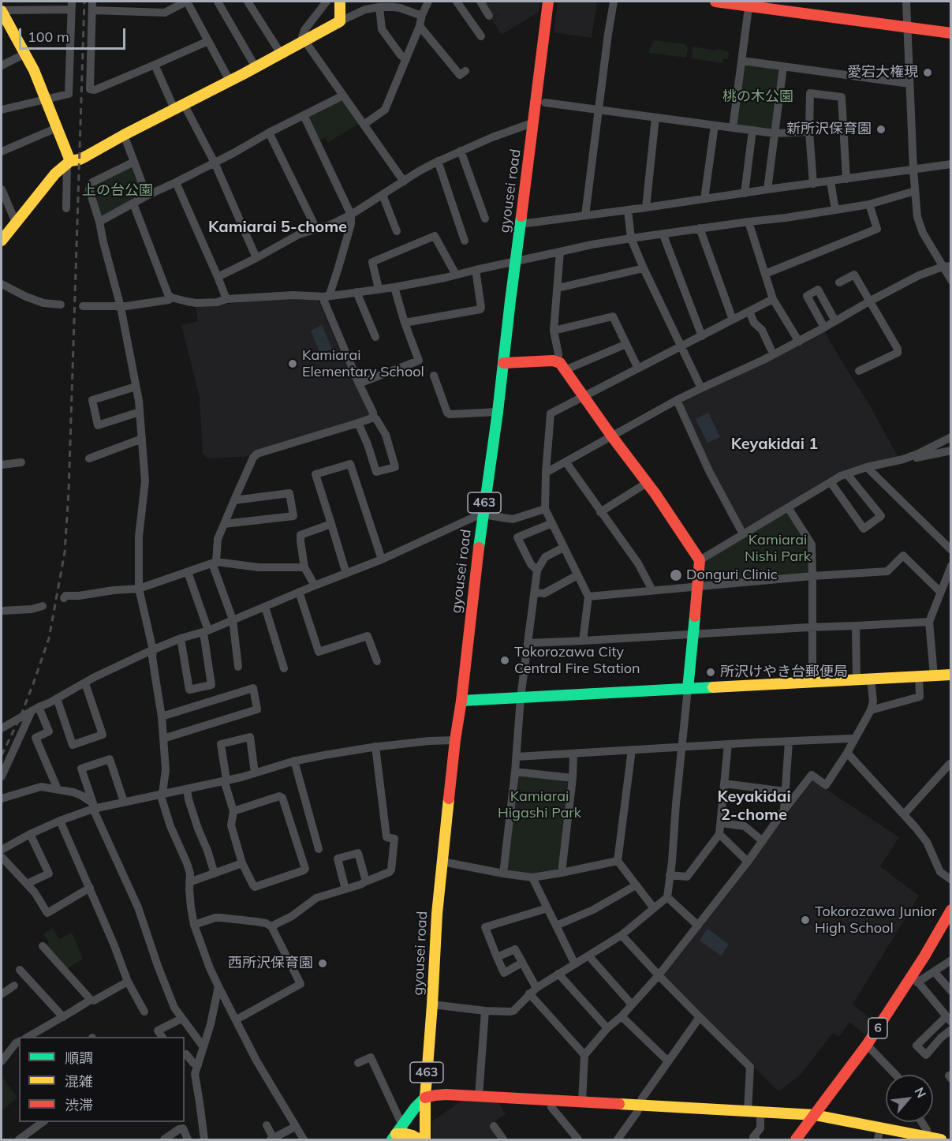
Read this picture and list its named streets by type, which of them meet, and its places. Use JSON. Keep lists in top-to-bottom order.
{
  "streets": {
    "main road": ["gyousei road", "463", "6"]
  },
  "crossings": [
    ["gyousei road", "463"]
  ],
  "districts": ["Kamiarai 5-chome", "Keyakidai 1", "Keyakidai 2-chome"],
  "parks": [
    "桃の木公園",
    "上の台公園",
    "Kamiarai Nishi Park",
    "Kamiarai Higashi Park"
  ],
  "places": [
    "愛宕大権現",
    "新所沢保育園",
    "Kamiarai Elementary School",
    "Donguri Clinic",
    "Tokorozawa City Central Fire Station",
    "所沢けやき台郵便局",
    "Tokorozawa Junior High School",
    "西所沢保育園"
  ],
  "legend": ["順調", "混雑", "渋滞"],
  "scale_bar": "100 m",
  "north": "top right"
}
